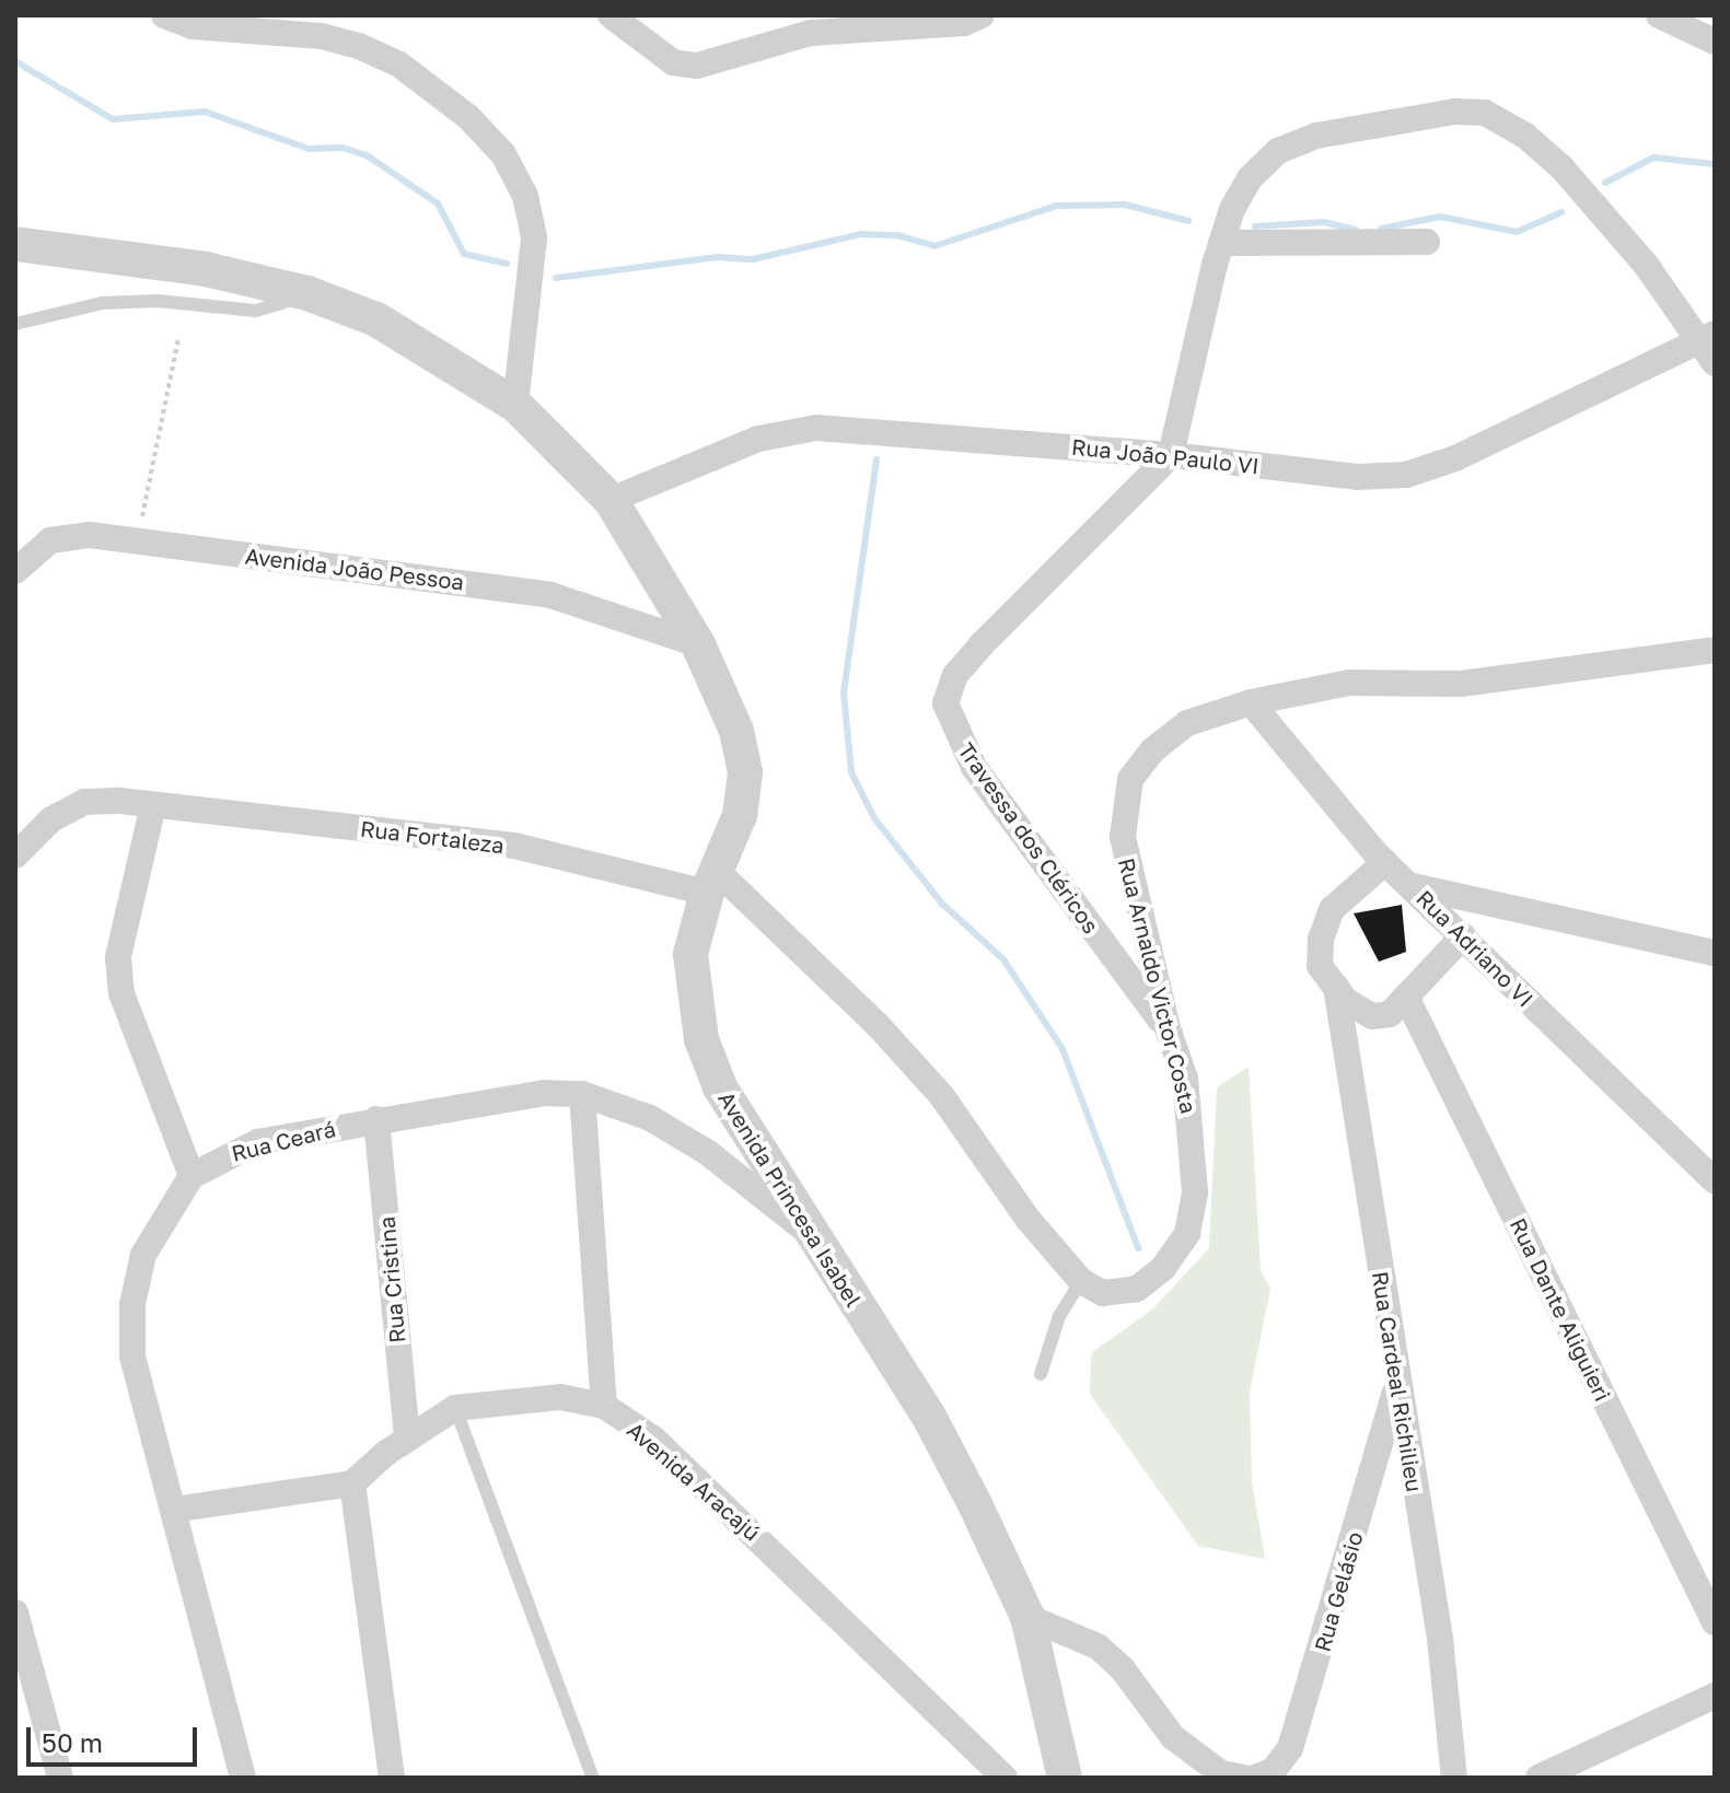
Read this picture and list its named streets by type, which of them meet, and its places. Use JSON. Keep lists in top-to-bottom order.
{
  "streets": {
    "street": [
      "Rua João Paulo VI",
      "Avenida João Pessoa",
      "Rua Fortaleza",
      "Travessa dos Cléricos",
      "Rua Adriano VI",
      "Rua Arnaldo Victor Costa",
      "Rua Ceará",
      "Avenida Princesa Isabel",
      "Rua Cristina",
      "Rua Dante Aliguieri",
      "Rua Cardeal Richilieu",
      "Avenida Aracajú",
      "Rua Gelásio"
    ]
  },
  "crossings": [
    ["Rua João Paulo VI", "Travessa dos Cléricos"],
    ["Rua João Paulo VI", "Avenida Princesa Isabel"],
    ["Avenida João Pessoa", "Avenida Princesa Isabel"],
    ["Rua Fortaleza", "Avenida Princesa Isabel"],
    ["Travessa dos Cléricos", "Rua Arnaldo Victor Costa"],
    ["Rua Adriano VI", "Rua Arnaldo Victor Costa"],
    ["Rua Adriano VI", "Rua Dante Aliguieri"],
    ["Rua Adriano VI", "Rua Cardeal Richilieu"],
    ["Rua Ceará", "Avenida Princesa Isabel"],
    ["Rua Ceará", "Rua Cristina"],
    ["Rua Cristina", "Avenida Aracajú"],
    ["Rua Dante Aliguieri", "Rua Cardeal Richilieu"],
    ["Rua Cardeal Richilieu", "Rua Gelásio"]
  ],
  "scale_bar": "50 m"
}
